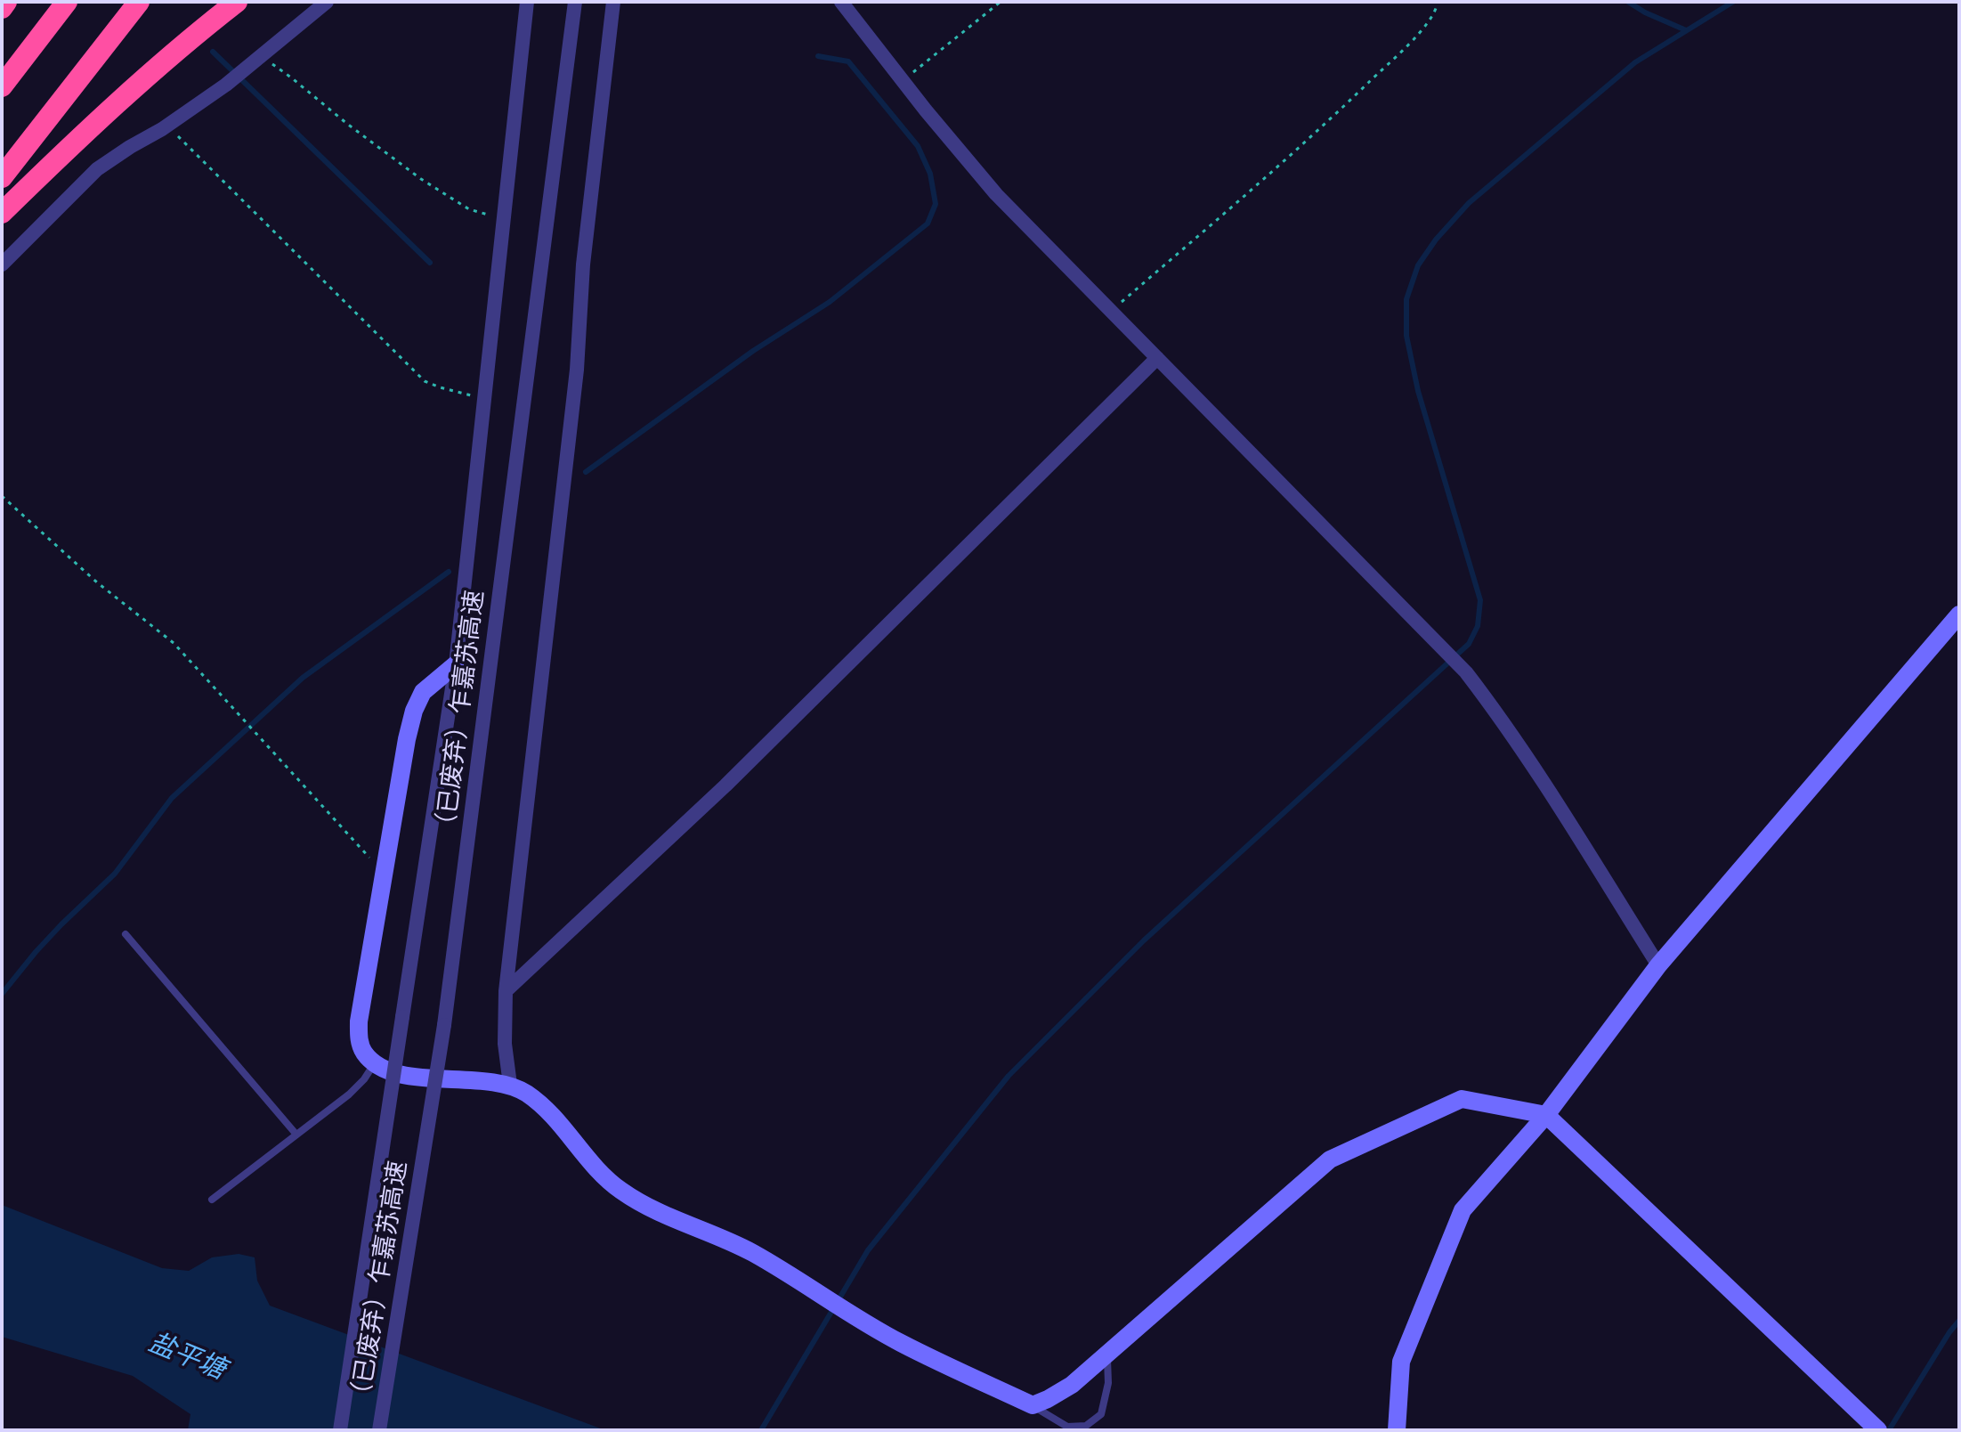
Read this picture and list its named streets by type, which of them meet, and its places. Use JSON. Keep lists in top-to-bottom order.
{
  "streets": {
    "street": ["（已废弃）乍嘉苏高速"]
  },
  "water": ["盐平塘"]
}
